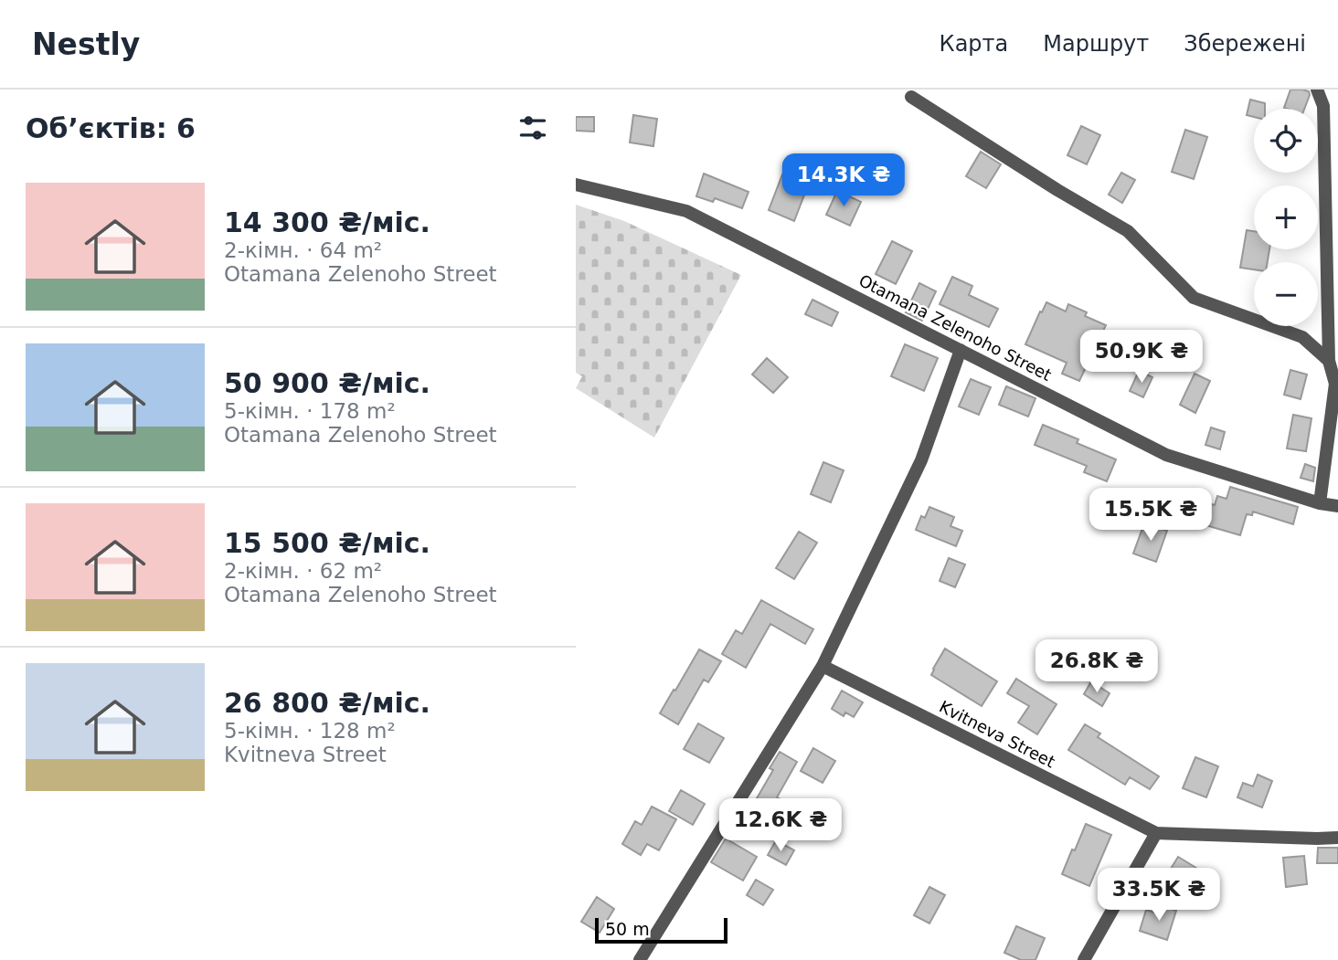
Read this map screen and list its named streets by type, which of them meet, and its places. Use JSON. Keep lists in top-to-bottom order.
{
  "streets": {
    "street": ["Otamana Zelenoho Street", "Kvitneva Street"]
  },
  "scale_bar": "50 m",
  "page": {
    "header": "Nestly",
    "nav": ["Карта", "Маршрут", "Збережені"],
    "heading": "Об’єктів: 6",
    "map_buttons": ["+", "−"],
    "price": [
      "14.3K ₴",
      "50.9K ₴",
      "15.5K ₴",
      "26.8K ₴",
      "12.6K ₴",
      "33.5K ₴"
    ],
    "list": [
      {
        "name": "14 300 ₴/міс.",
        "note": "2-кімн. · 64 m² · Otamana Zelenoho Street"
      },
      {
        "name": "50 900 ₴/міс.",
        "note": "5-кімн. · 178 m² · Otamana Zelenoho Street"
      },
      {
        "name": "15 500 ₴/міс.",
        "note": "2-кімн. · 62 m² · Otamana Zelenoho Street"
      },
      {
        "name": "26 800 ₴/міс.",
        "note": "5-кімн. · 128 m² · Kvitneva Street"
      }
    ],
    "scale": "50 m"
  }
}
